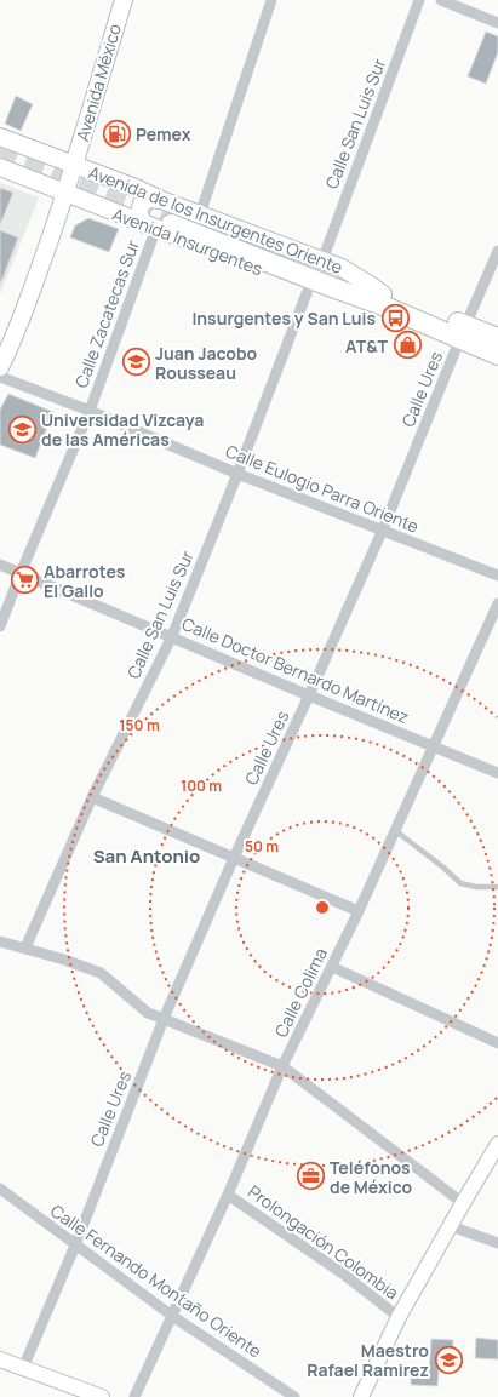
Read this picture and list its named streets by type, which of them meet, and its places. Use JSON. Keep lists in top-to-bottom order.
{
  "streets": {
    "highway": ["Avenida Insurgentes"],
    "main road": ["Avenida México", "Avenida de los Insurgentes Oriente"],
    "street": [
      "Calle San Luis Sur",
      "Calle Zacatecas Sur",
      "Calle Ures",
      "Calle Eulogio Parra Oriente",
      "Calle Doctor Bernardo Martínez",
      "Calle Colima",
      "Prolongación Colombia",
      "Calle Fernando Montaño Oriente"
    ]
  },
  "crossings": [
    ["Avenida México", "Avenida de los Insurgentes Oriente"],
    ["Avenida México", "Avenida Insurgentes"],
    ["Calle San Luis Sur", "Avenida de los Insurgentes Oriente"],
    ["Calle San Luis Sur", "Avenida Insurgentes"],
    ["Calle San Luis Sur", "Calle Eulogio Parra Oriente"],
    ["Calle San Luis Sur", "Calle Doctor Bernardo Martínez"],
    ["Avenida de los Insurgentes Oriente", "Avenida Insurgentes"],
    ["Avenida Insurgentes", "Calle Zacatecas Sur"],
    ["Avenida Insurgentes", "Calle Ures"],
    ["Calle Zacatecas Sur", "Calle Eulogio Parra Oriente"],
    ["Calle Zacatecas Sur", "Calle Doctor Bernardo Martínez"],
    ["Calle Ures", "Calle Eulogio Parra Oriente"],
    ["Calle Ures", "Calle Doctor Bernardo Martínez"],
    ["Calle Ures", "Calle Fernando Montaño Oriente"],
    ["Calle Doctor Bernardo Martínez", "Calle Colima"],
    ["Calle Colima", "Prolongación Colombia"],
    ["Calle Colima", "Calle Fernando Montaño Oriente"]
  ],
  "districts": ["San Antonio"],
  "places": {
    "fuel station": ["Pemex"],
    "bus stop": ["Insurgentes y San Luis"],
    "shop": ["AT&T"],
    "school or university": ["Juan Jacobo Rousseau", "Universidad Vizcaya de las Américas", "Maestro Rafael Ramirez"],
    "supermarket": ["Abarrotes El Gallo"],
    "office": ["Teléfonos de México"]
  },
  "rings": ["150 m", "100 m", "50 m"]
}
